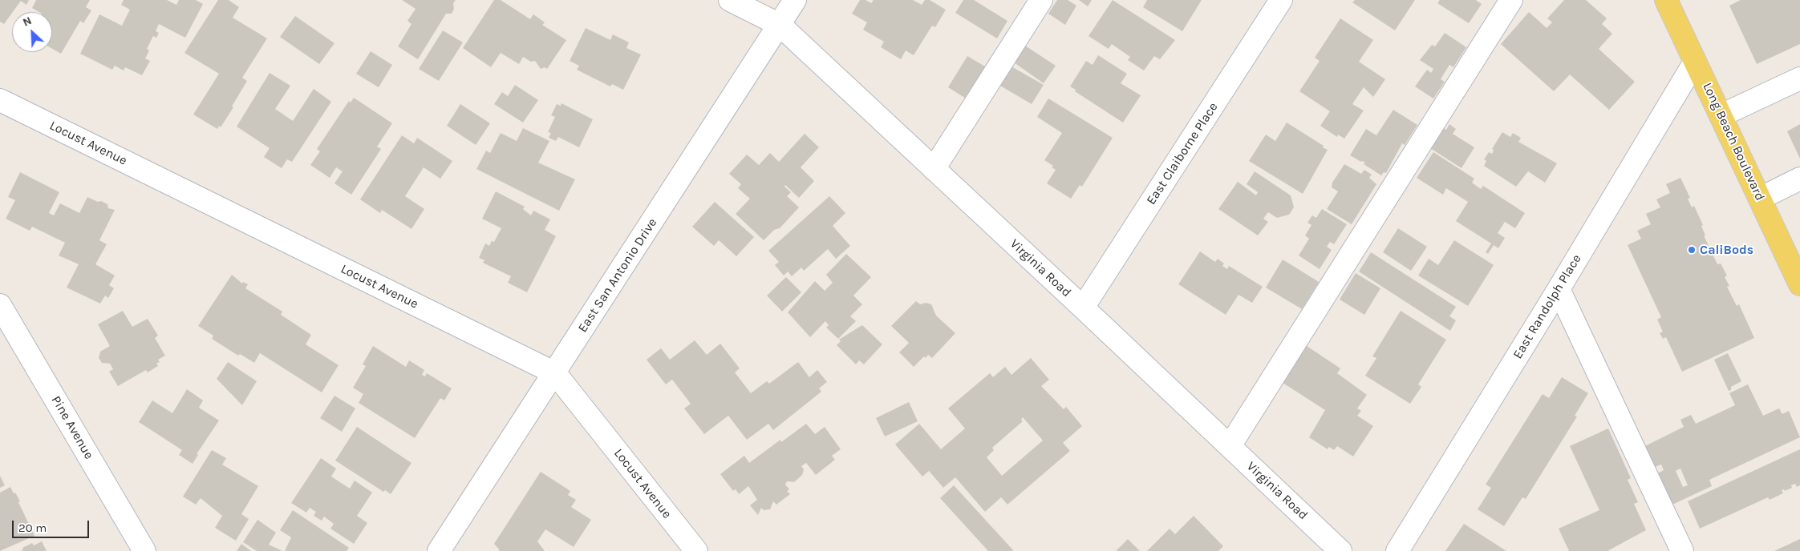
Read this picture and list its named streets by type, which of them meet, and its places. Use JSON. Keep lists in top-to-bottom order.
{
  "streets": {
    "main road": ["Long Beach Boulevard"],
    "street": [
      "Locust Avenue",
      "East Claiborne Place",
      "Virginia Road",
      "East San Antonio Drive",
      "East Randolph Place",
      "Pine Avenue"
    ]
  },
  "crossings": [
    ["Long Beach Boulevard", "East Randolph Place"],
    ["Locust Avenue", "East San Antonio Drive"],
    ["East Claiborne Place", "Virginia Road"],
    ["Virginia Road", "East San Antonio Drive"]
  ],
  "places": ["CaliBods"],
  "scale_bar": "20 m",
  "north": "top left"
}
